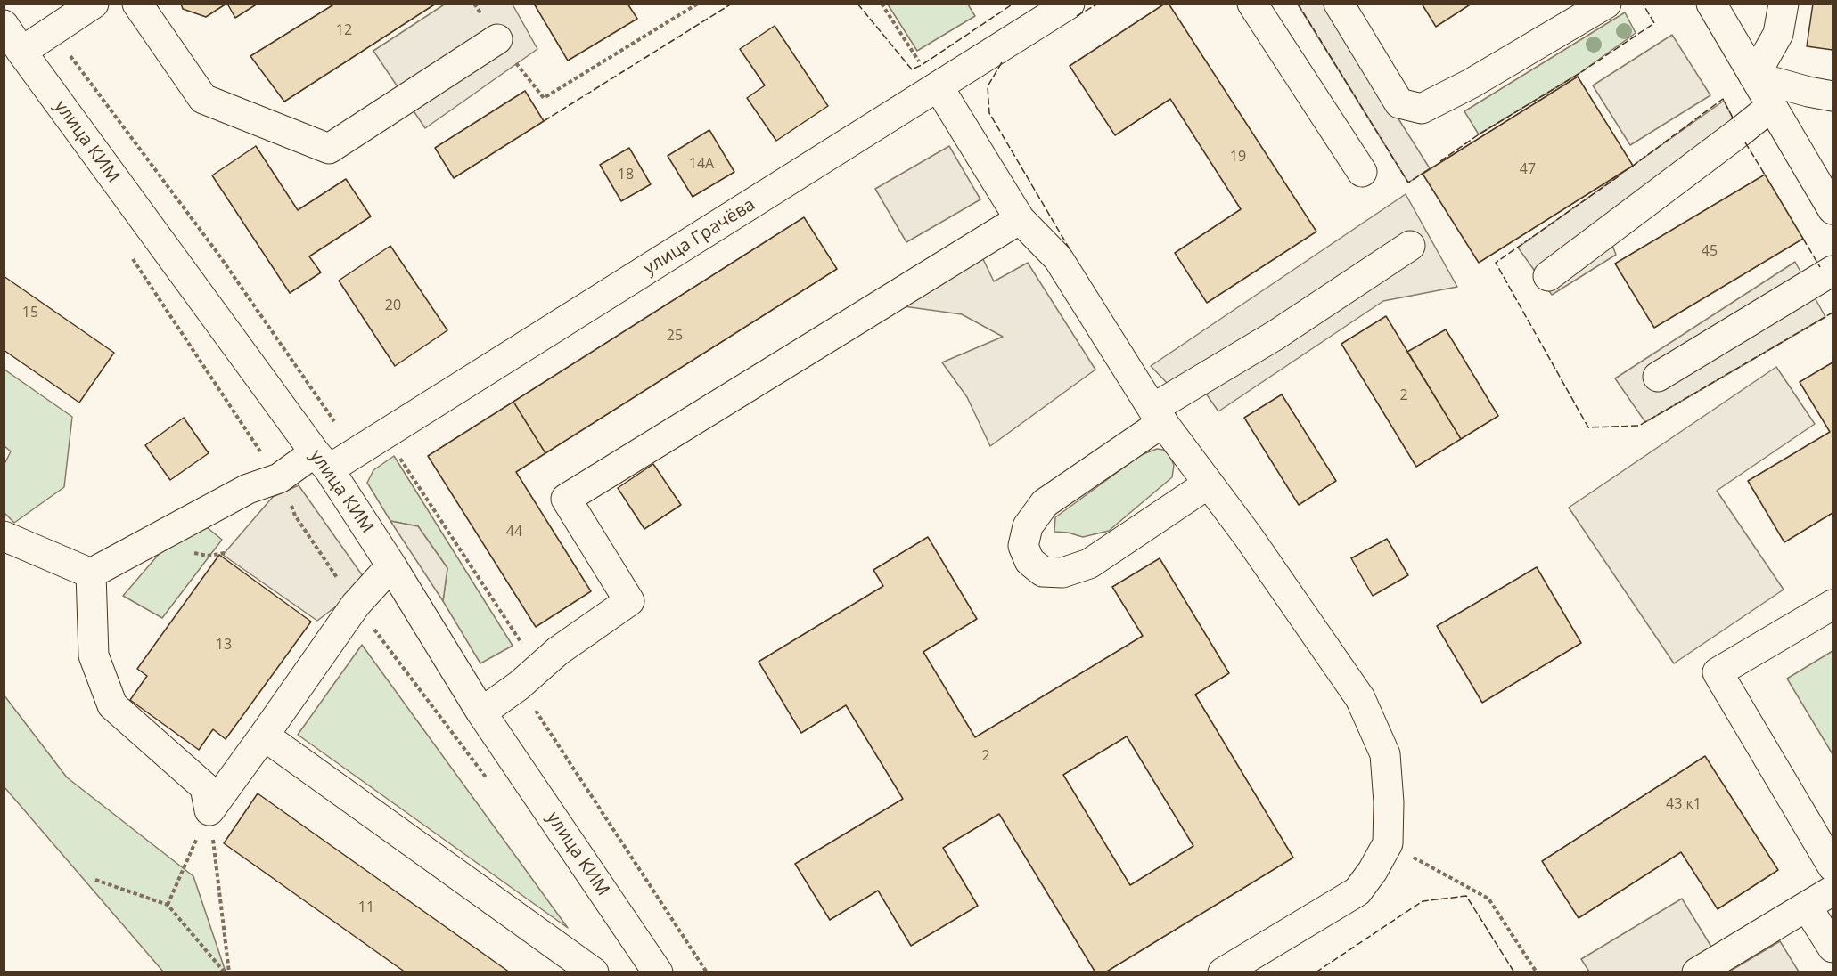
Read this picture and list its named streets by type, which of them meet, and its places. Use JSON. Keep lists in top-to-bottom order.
{
  "streets": {
    "street": ["улица КИМ", "улица Грачёва"]
  },
  "crossings": [
    ["улица КИМ", "улица Грачёва"]
  ],
  "house_numbers": [
    "12",
    "19",
    "14А",
    "47",
    "18",
    "45",
    "20",
    "15",
    "25",
    "2",
    "44",
    "13",
    "2",
    "43 к1",
    "11"
  ]
}
